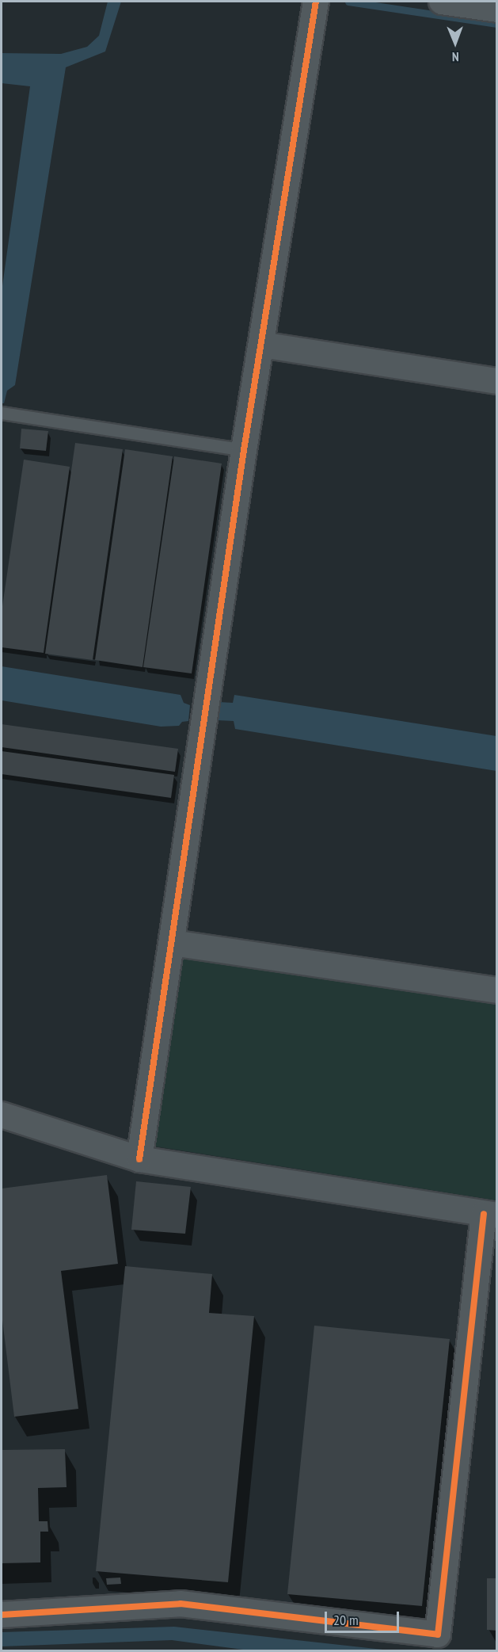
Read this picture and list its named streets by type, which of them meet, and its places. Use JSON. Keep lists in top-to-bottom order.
{
  "scale_bar": "20 m",
  "north": "bottom"
}
